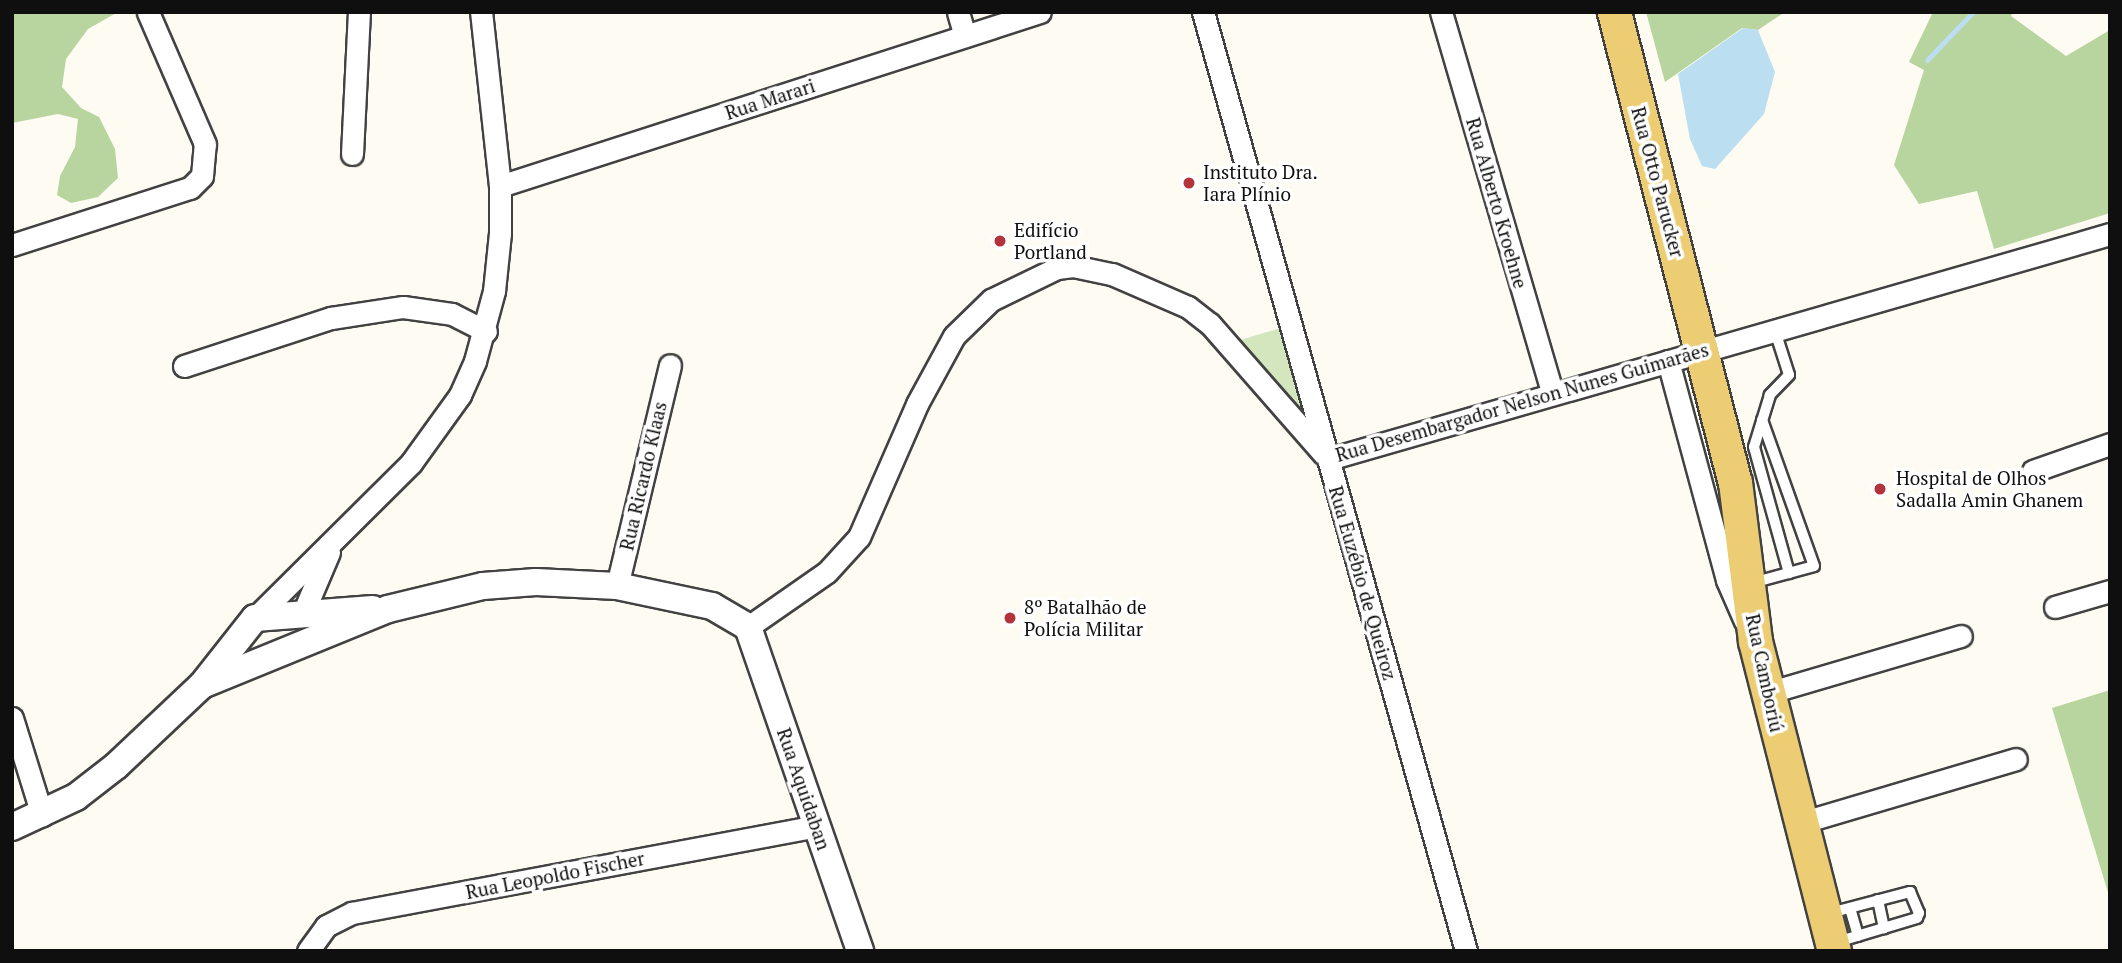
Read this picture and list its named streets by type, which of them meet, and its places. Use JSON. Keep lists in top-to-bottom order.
{
  "streets": {
    "main road": ["Rua Otto Parucker", "Rua Camboriú"],
    "street": [
      "Rua Marari",
      "Rua Alberto Kroehne",
      "Rua Desembargador Nelson Nunes Guimarães",
      "Rua Ricardo Klaas",
      "Rua Euzébio de Queiroz",
      "Rua Aquidaban",
      "Rua Leopoldo Fischer"
    ]
  },
  "crossings": [
    ["Rua Otto Parucker", "Rua Desembargador Nelson Nunes Guimarães"],
    ["Rua Otto Parucker", "Rua Camboriú"],
    ["Rua Alberto Kroehne", "Rua Desembargador Nelson Nunes Guimarães"],
    ["Rua Desembargador Nelson Nunes Guimarães", "Rua Euzébio de Queiroz"],
    ["Rua Desembargador Nelson Nunes Guimarães", "Rua Camboriú"],
    ["Rua Desembargador Nelson Nunes Guimarães", "Rua Aquidaban"],
    ["Rua Aquidaban", "Rua Leopoldo Fischer"]
  ],
  "places": [
    "Instituto Dra. Iara Plínio",
    "Edifício Portland",
    "Hospital de Olhos Sadalla Amin Ghanem",
    "8º Batalhão de Polícia Militar"
  ]
}
